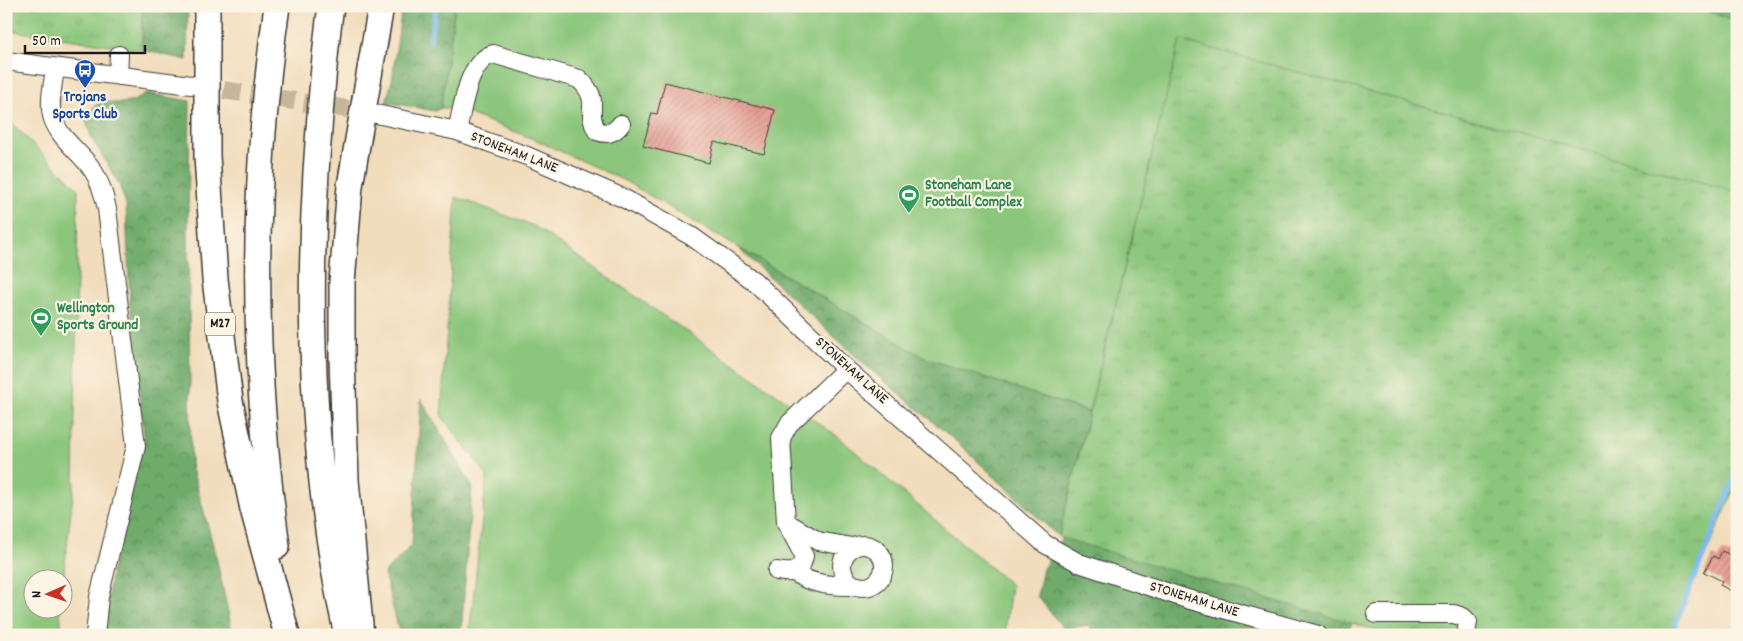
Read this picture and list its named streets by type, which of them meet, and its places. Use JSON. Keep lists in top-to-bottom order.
{
  "streets": {
    "highway": ["M27"],
    "street": ["STONEHAM LANE"]
  },
  "places": {
    "bus stop": ["Trojans Sports Club"],
    "sports": ["Stoneham Lane Football Complex", "Wellington Sports Ground"]
  },
  "scale_bar": "50 m",
  "north": "left"
}
